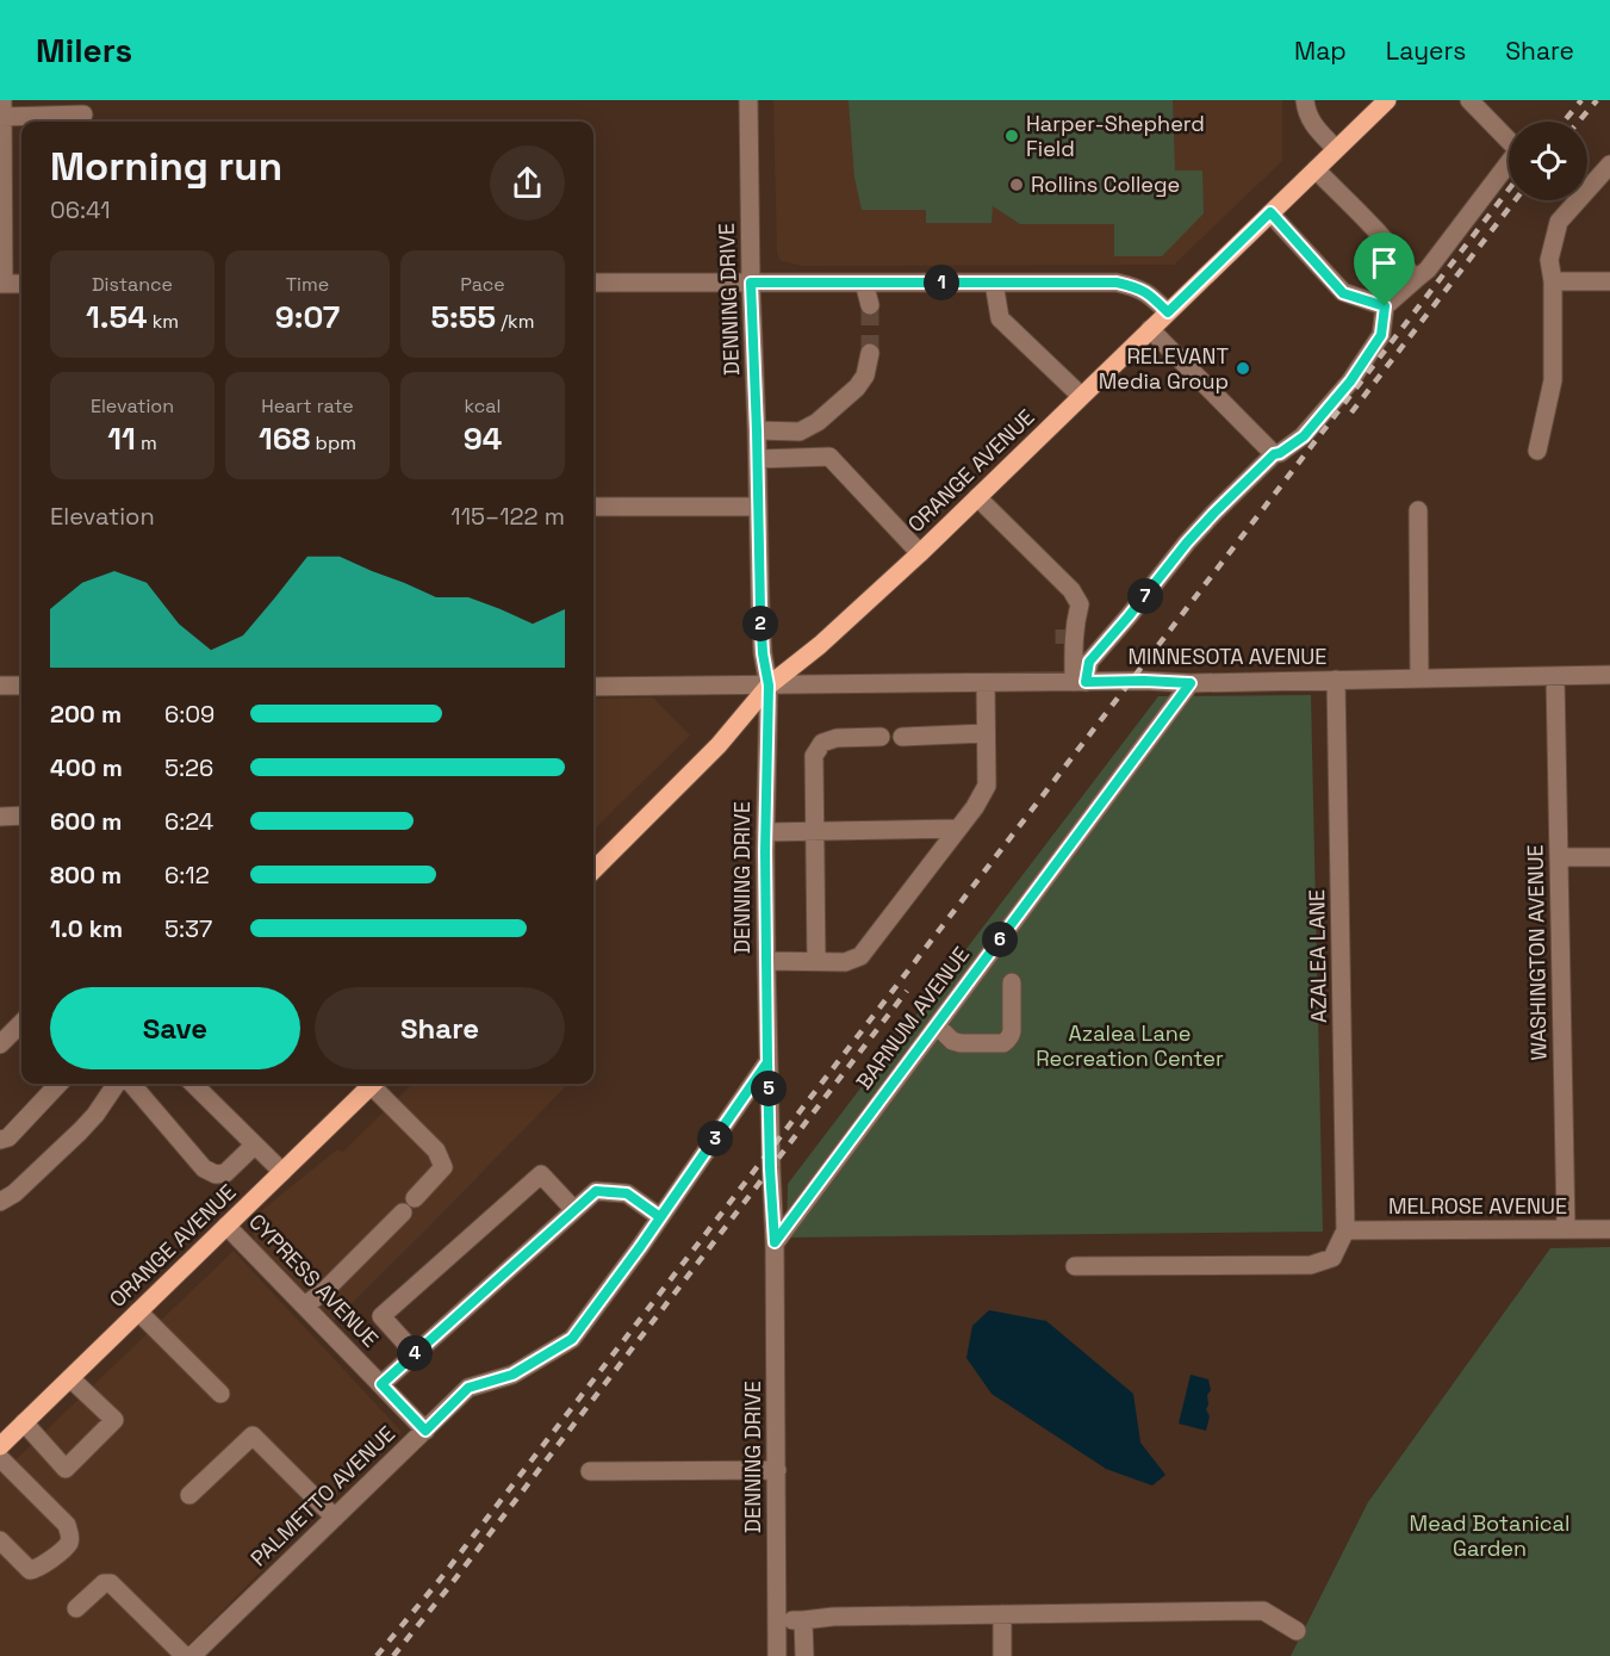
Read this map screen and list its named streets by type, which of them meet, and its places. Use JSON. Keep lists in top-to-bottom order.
{
  "streets": {
    "main road": ["ORANGE AVENUE"],
    "street": [
      "DENNING DRIVE",
      "MINNESOTA AVENUE",
      "WASHINGTON AVENUE",
      "AZALEA LANE",
      "BARNUM AVENUE",
      "MELROSE AVENUE",
      "CYPRESS AVENUE",
      "PALMETTO AVENUE"
    ]
  },
  "crossings": [
    ["DENNING DRIVE", "ORANGE AVENUE"],
    ["DENNING DRIVE", "MINNESOTA AVENUE"],
    ["DENNING DRIVE", "BARNUM AVENUE"],
    ["DENNING DRIVE", "PALMETTO AVENUE"],
    ["ORANGE AVENUE", "MINNESOTA AVENUE"],
    ["ORANGE AVENUE", "CYPRESS AVENUE"],
    ["MINNESOTA AVENUE", "WASHINGTON AVENUE"],
    ["MINNESOTA AVENUE", "AZALEA LANE"],
    ["MINNESOTA AVENUE", "BARNUM AVENUE"],
    ["WASHINGTON AVENUE", "MELROSE AVENUE"],
    ["AZALEA LANE", "MELROSE AVENUE"],
    ["CYPRESS AVENUE", "PALMETTO AVENUE"]
  ],
  "parks": ["Azalea Lane Recreation Center", "Mead Botanical Garden"],
  "places": ["Harper-Shepherd Field", "Rollins College", "RELEVANT Media Group"],
  "page": {
    "header": "Milers",
    "nav": ["Map", "Layers", "Share"],
    "heading": ["Morning run", "06:41"],
    "stats": [
      ["Distance", "1.54 km"],
      ["Time", "9:07"],
      ["Pace", "5:55 /km"],
      ["Elevation", "11 m"],
      ["Heart rate", "168 bpm"],
      ["kcal", "94"]
    ],
    "pins": [
      "1",
      "7",
      "2",
      "6",
      "5",
      "3",
      "4"
    ],
    "chart": ["Elevation", "115–122 m"],
    "list": [
      {
        "name": "200 m",
        "note": "6:09"
      },
      {
        "name": "400 m",
        "note": "5:26"
      },
      {
        "name": "600 m",
        "note": "6:24"
      },
      {
        "name": "800 m",
        "note": "6:12"
      },
      {
        "name": "1.0 km",
        "note": "5:37"
      }
    ],
    "buttons": ["Save", "Share"]
  }
}
